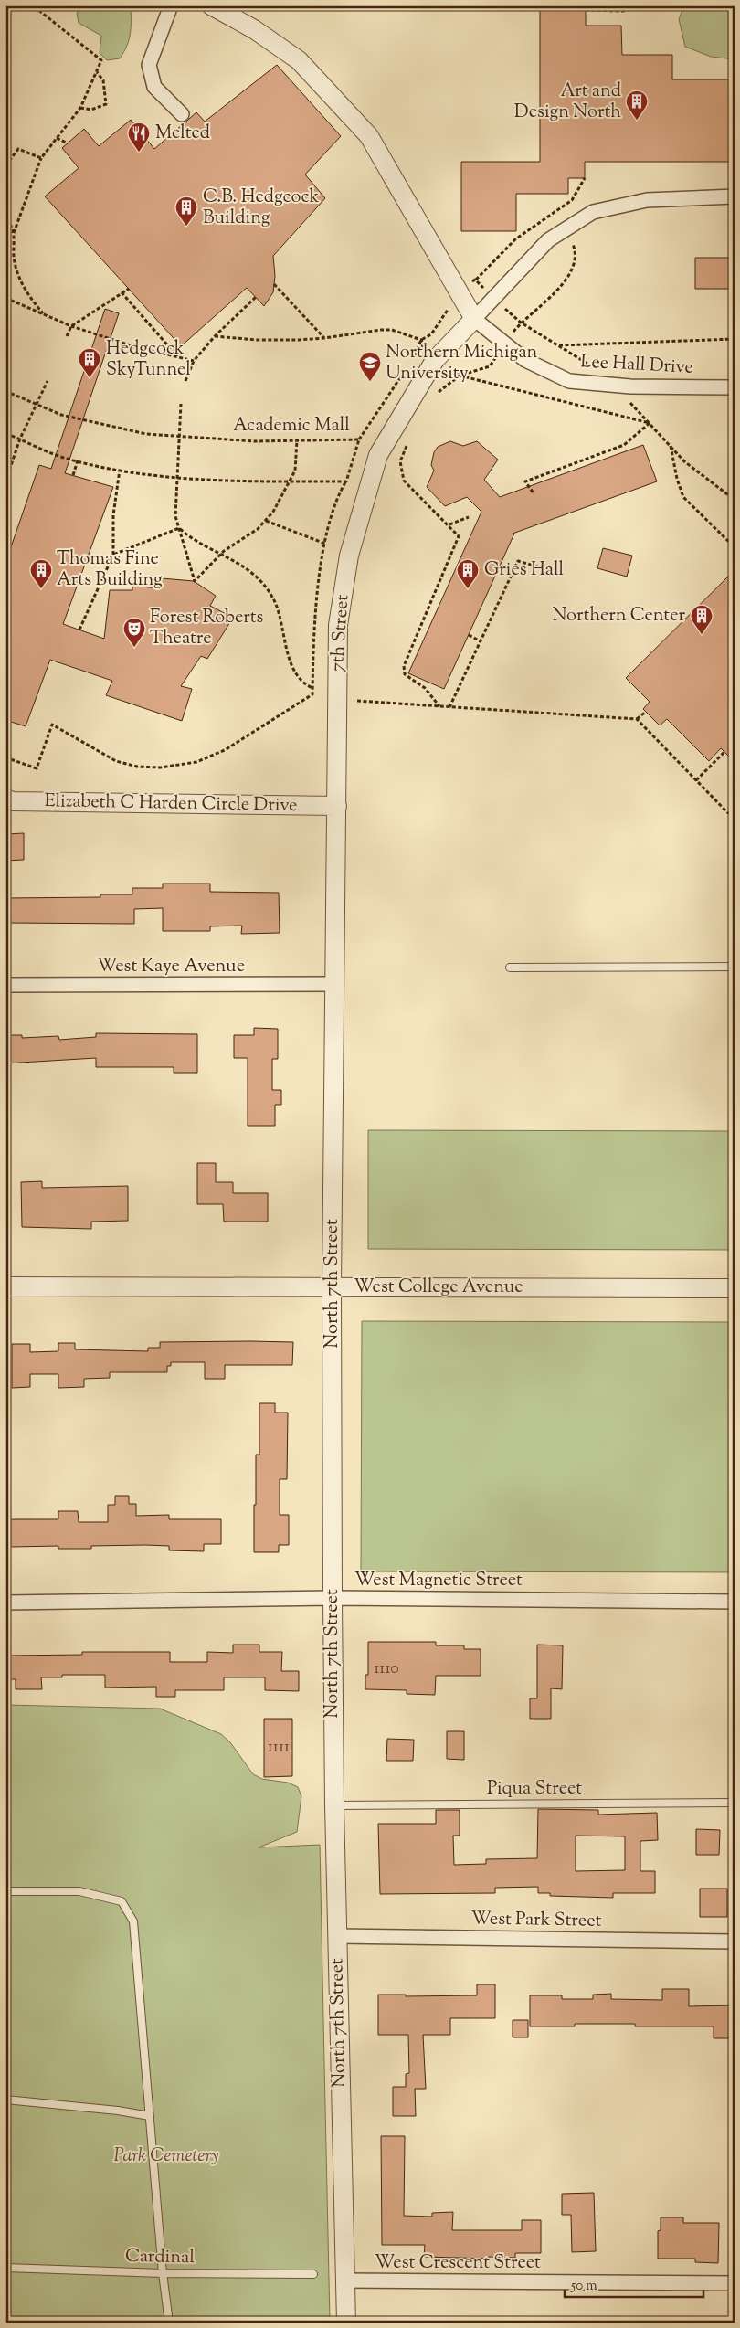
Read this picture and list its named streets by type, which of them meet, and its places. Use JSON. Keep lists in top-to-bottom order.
{
  "streets": {
    "street": [
      "Lee Hall Drive",
      "7th Street",
      "Elizabeth C Harden Circle Drive",
      "West Kaye Avenue",
      "North 7th Street",
      "West College Avenue",
      "West Magnetic Street",
      "West Park Street",
      "West Crescent Street"
    ],
    "lane": ["Piqua Street", "Cardinal"],
    "path": ["Academic Mall"]
  },
  "crossings": [
    ["Lee Hall Drive", "7th Street"],
    ["7th Street", "Elizabeth C Harden Circle Drive"],
    ["7th Street", "West Kaye Avenue"],
    ["7th Street", "North 7th Street"],
    ["West Kaye Avenue", "North 7th Street"],
    ["North 7th Street", "West College Avenue"],
    ["North 7th Street", "West Magnetic Street"],
    ["North 7th Street", "Piqua Street"],
    ["North 7th Street", "West Park Street"],
    ["North 7th Street", "West Crescent Street"]
  ],
  "parks": ["Park Cemetery"],
  "places": {
    "building": [
      "Art and Design North",
      "C.B. Hedgcock Building",
      "Hedgcock SkyTunnel",
      "Thomas Fine Arts Building",
      "Gries Hall",
      "Northern Center"
    ],
    "restaurant": ["Melted"],
    "school or university": ["Northern Michigan University"],
    "theatre": ["Forest Roberts Theatre"]
  },
  "house_numbers": ["1110", "1111"],
  "scale_bar": "50 m"
}
